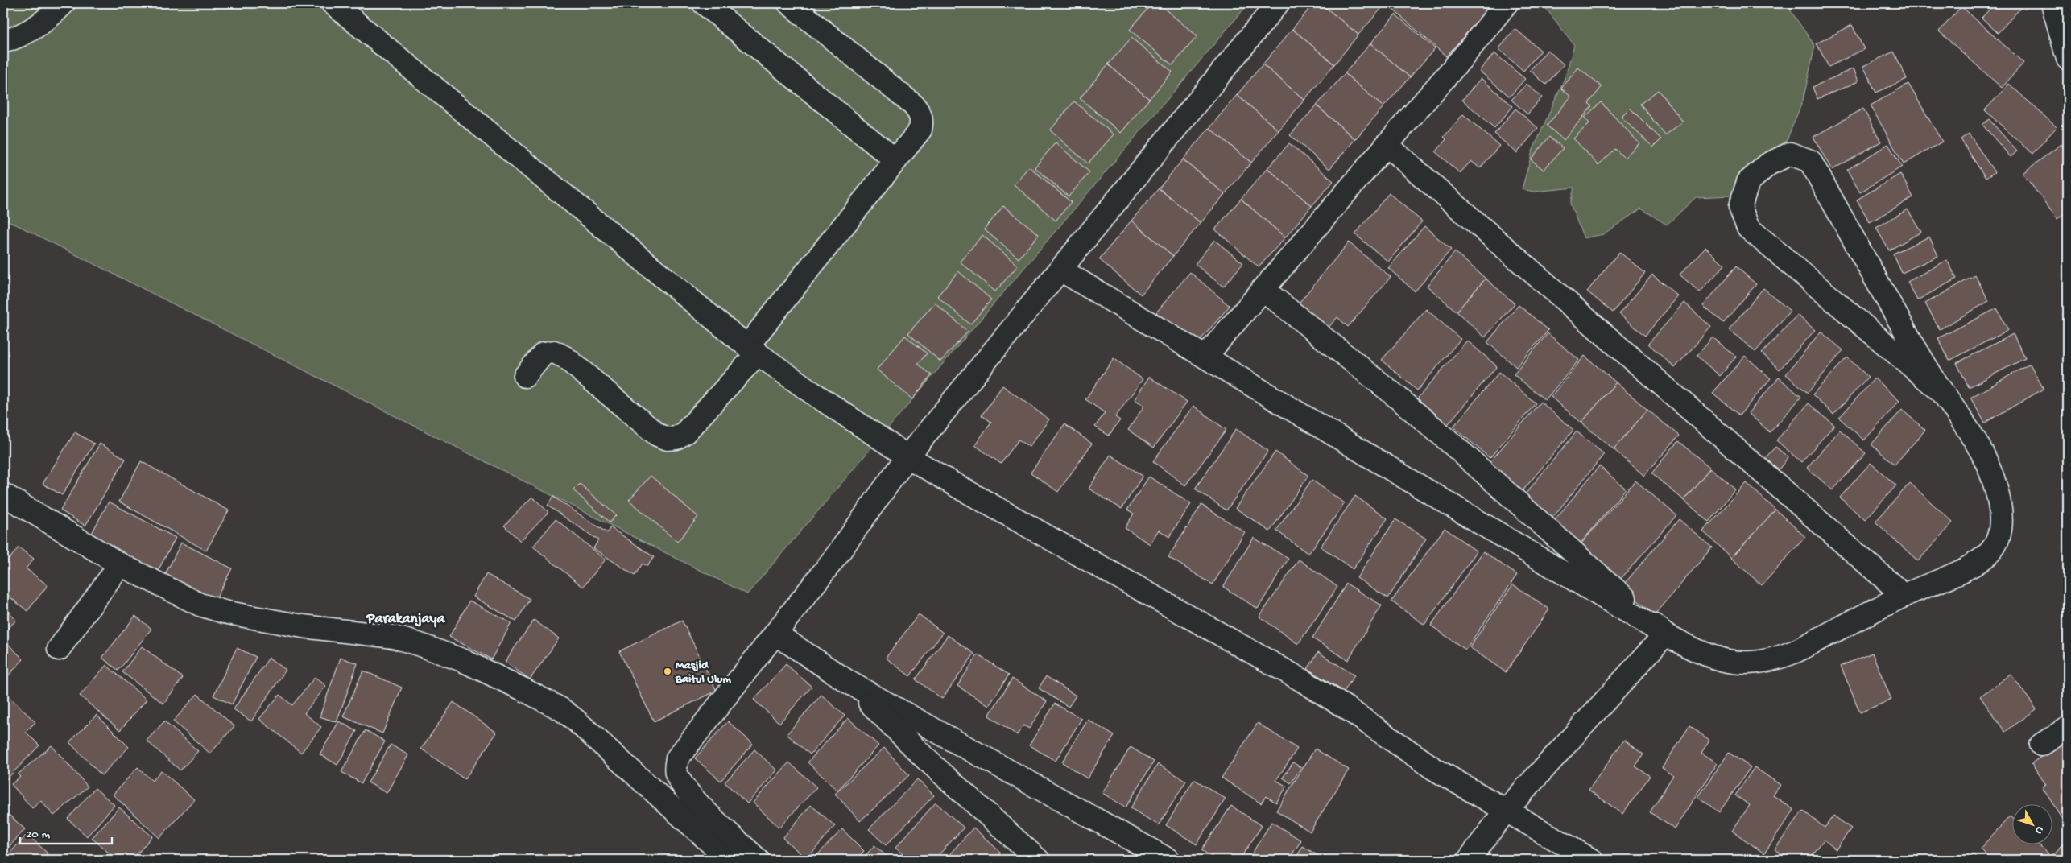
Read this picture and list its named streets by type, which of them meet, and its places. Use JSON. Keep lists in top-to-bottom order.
{
  "districts": ["Parakanjaya"],
  "places": ["Masjid Baitul Ulum"],
  "scale_bar": "20 m",
  "north": "bottom right"
}
